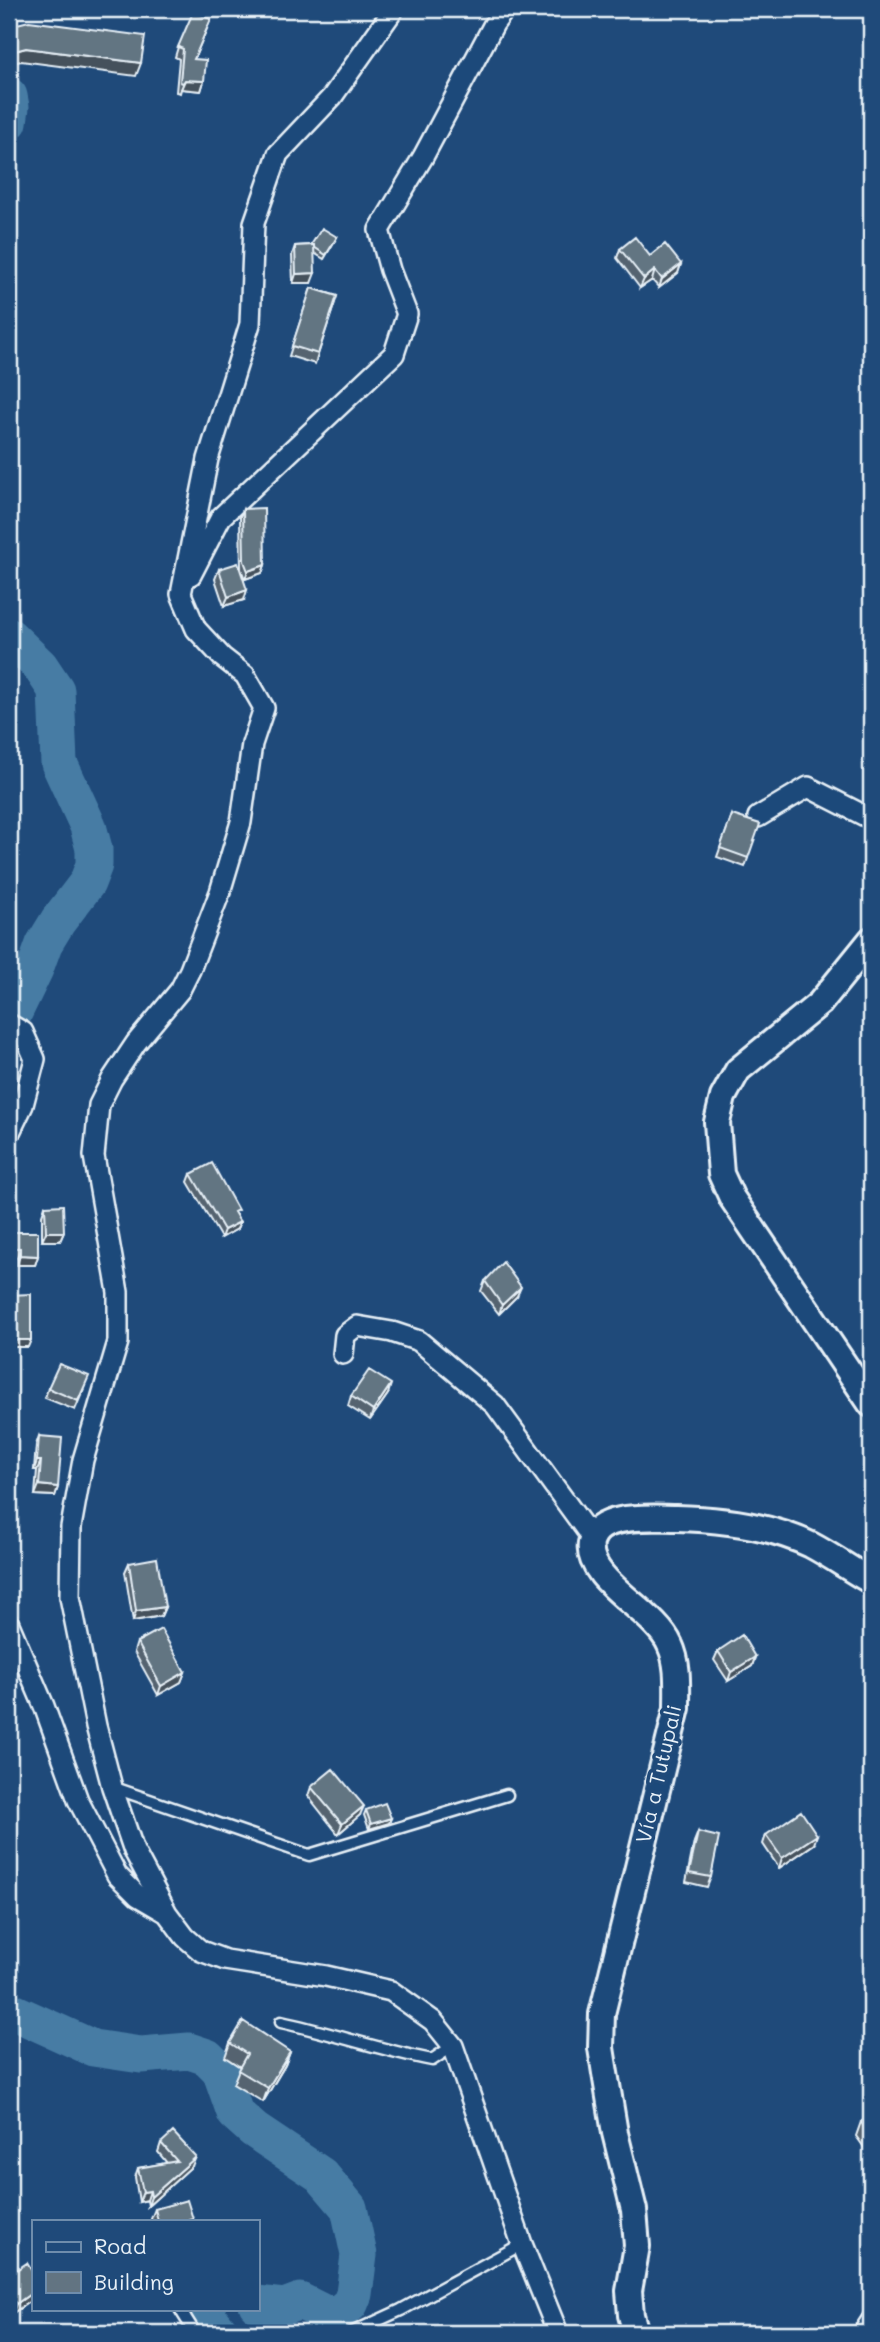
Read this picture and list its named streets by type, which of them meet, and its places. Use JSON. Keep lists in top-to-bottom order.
{
  "streets": {
    "street": ["Vía a Tutupali"]
  },
  "legend": ["Road", "Building"]
}
